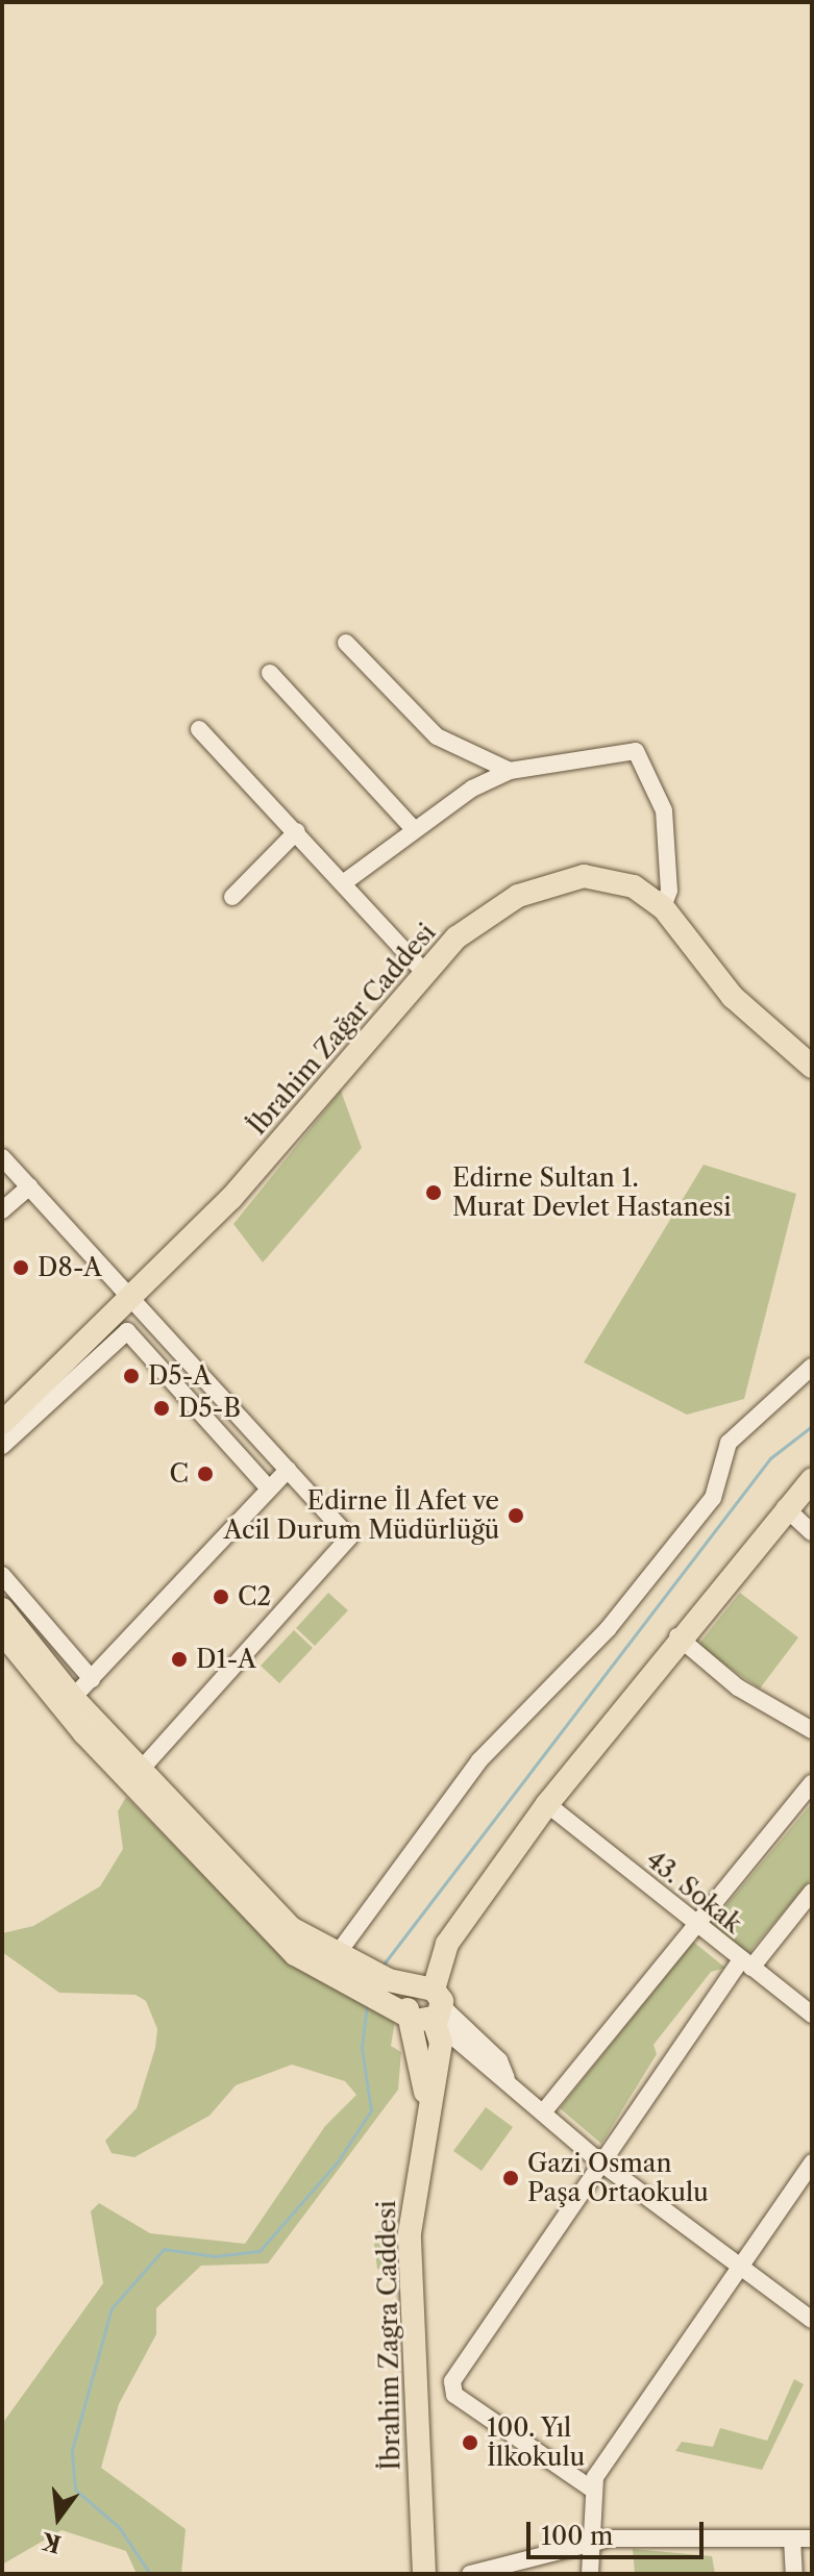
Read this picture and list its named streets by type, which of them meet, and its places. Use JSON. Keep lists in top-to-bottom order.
{
  "streets": {
    "main road": ["İbrahim Zağar Caddesi", "İbrahim Zagra Caddesi"],
    "street": ["43. Sokak"]
  },
  "places": [
    "Edirne Sultan 1. Murat Devlet Hastanesi",
    "D8-A",
    "D5-A",
    "D5-B",
    "C",
    "Edirne İl Afet ve Acil Durum Müdürlüğü",
    "C2",
    "D1-A",
    "Gazi Osman Paşa Ortaokulu",
    "100. Yıl İlkokulu"
  ],
  "scale_bar": "100 m",
  "north": "bottom"
}
